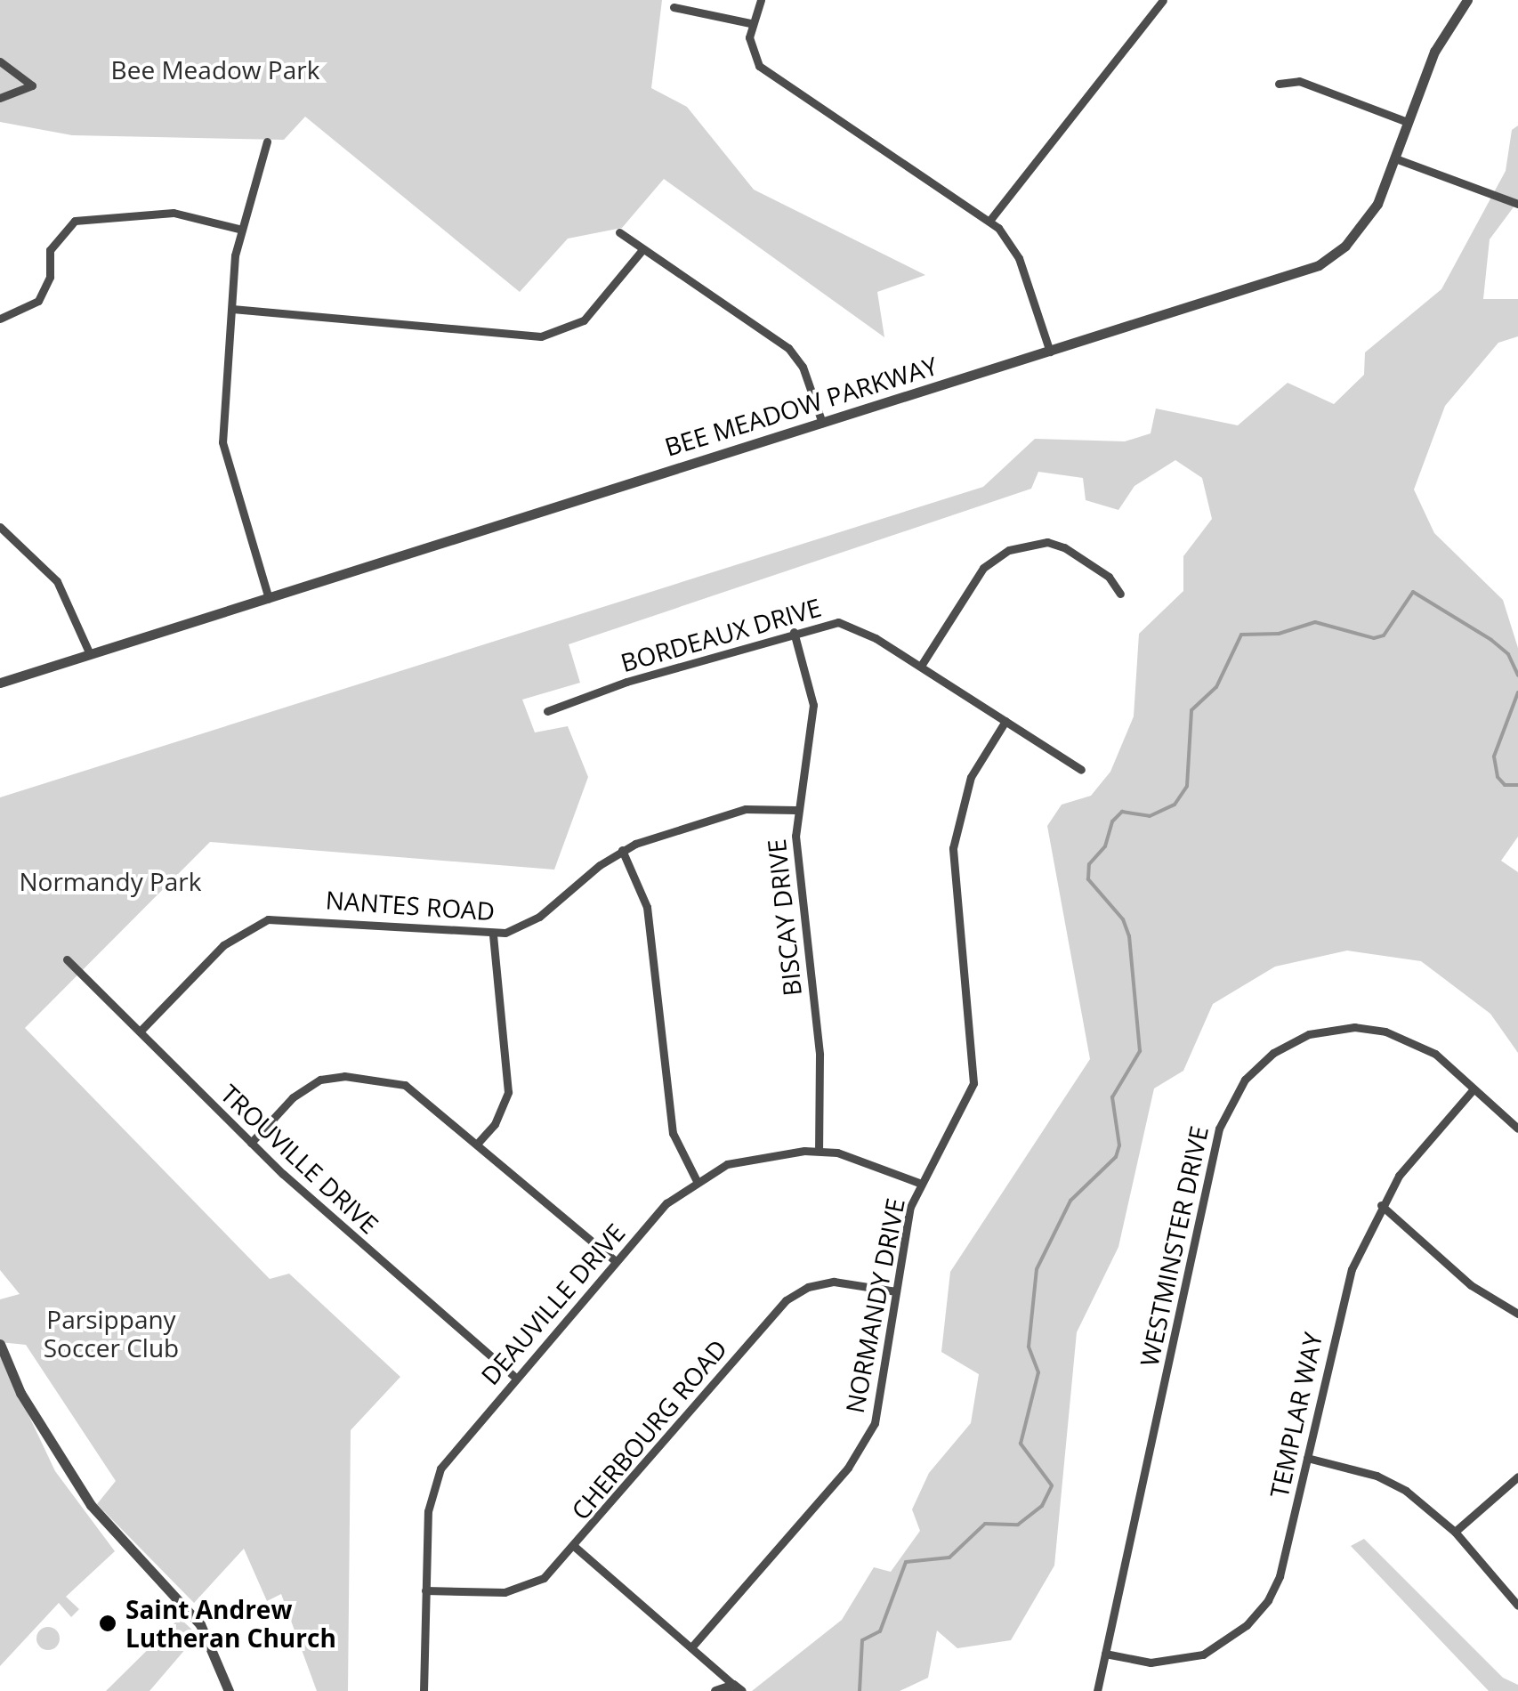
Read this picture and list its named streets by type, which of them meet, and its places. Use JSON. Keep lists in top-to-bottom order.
{
  "streets": {
    "street": [
      "BEE MEADOW PARKWAY",
      "BORDEAUX DRIVE",
      "NANTES ROAD",
      "BISCAY DRIVE",
      "TROUVILLE DRIVE",
      "WESTMINSTER DRIVE",
      "DEAUVILLE DRIVE",
      "NORMANDY DRIVE",
      "TEMPLAR WAY",
      "CHERBOURG ROAD"
    ]
  },
  "crossings": [
    ["BORDEAUX DRIVE", "BISCAY DRIVE"],
    ["BORDEAUX DRIVE", "NORMANDY DRIVE"],
    ["NANTES ROAD", "BISCAY DRIVE"],
    ["NANTES ROAD", "TROUVILLE DRIVE"],
    ["BISCAY DRIVE", "DEAUVILLE DRIVE"],
    ["TROUVILLE DRIVE", "DEAUVILLE DRIVE"],
    ["WESTMINSTER DRIVE", "TEMPLAR WAY"],
    ["DEAUVILLE DRIVE", "NORMANDY DRIVE"],
    ["DEAUVILLE DRIVE", "CHERBOURG ROAD"],
    ["NORMANDY DRIVE", "CHERBOURG ROAD"]
  ],
  "parks": ["Bee Meadow Park", "Normandy Park", "Parsippany Soccer Club"],
  "places": ["Saint Andrew Lutheran Church"]
}
